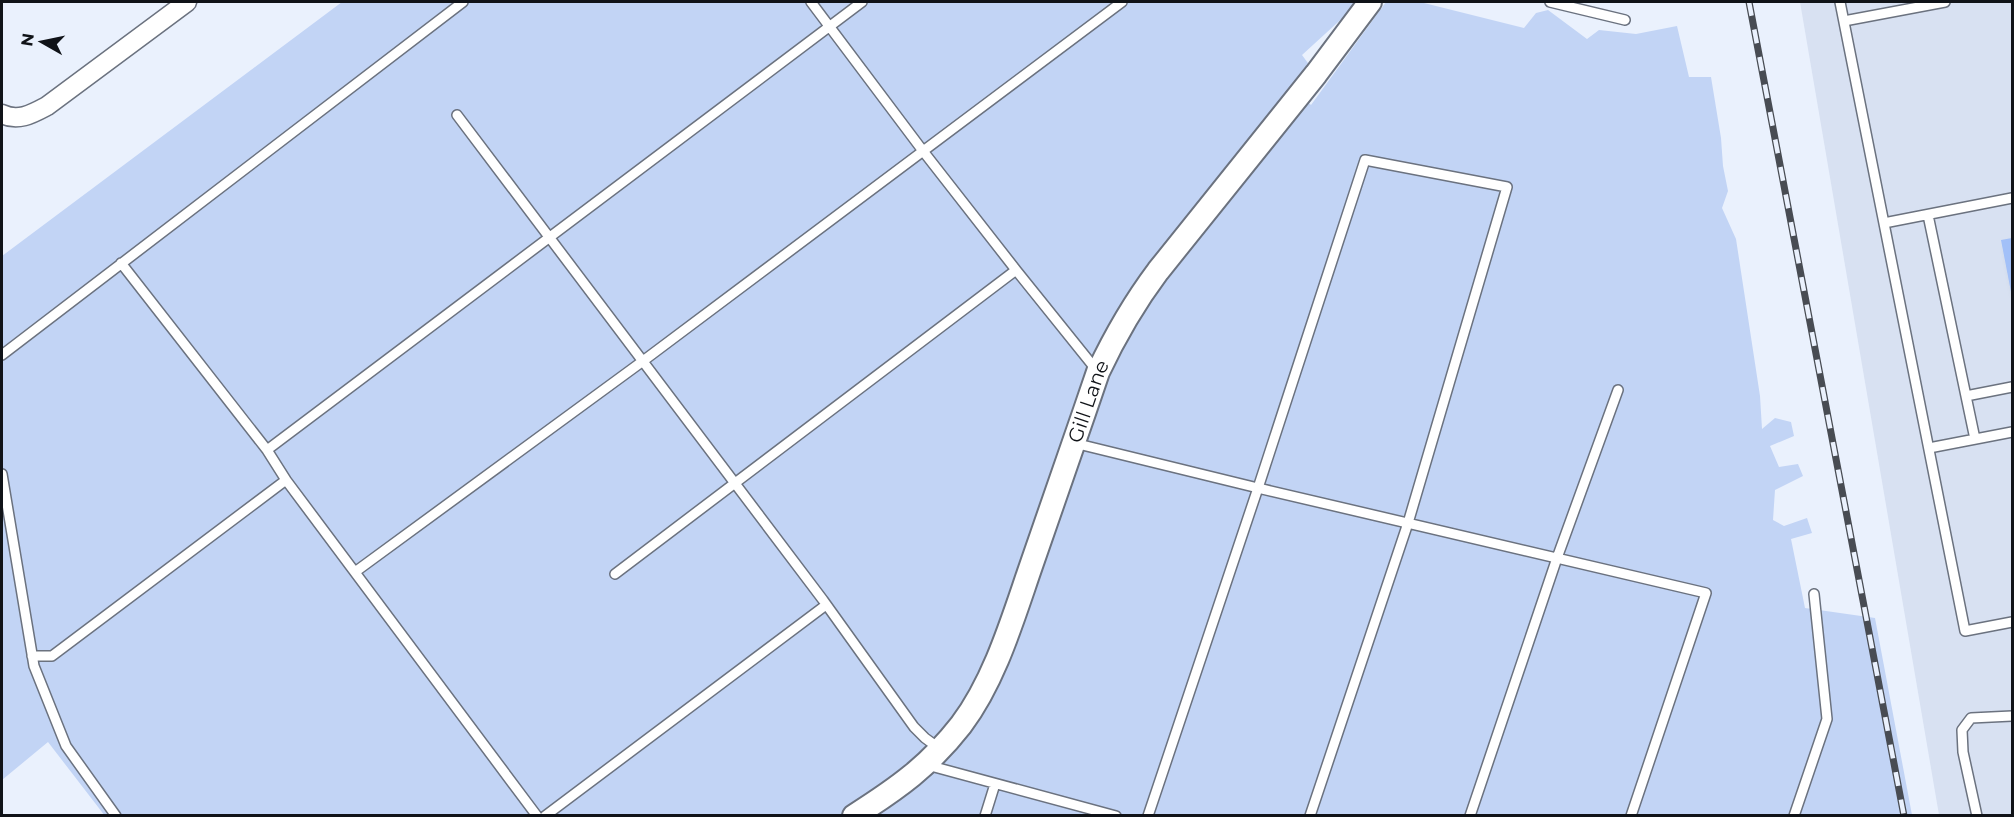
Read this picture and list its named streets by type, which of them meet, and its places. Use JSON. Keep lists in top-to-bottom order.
{
  "streets": {
    "street": ["Gill Lane"]
  },
  "north": "left"
}
